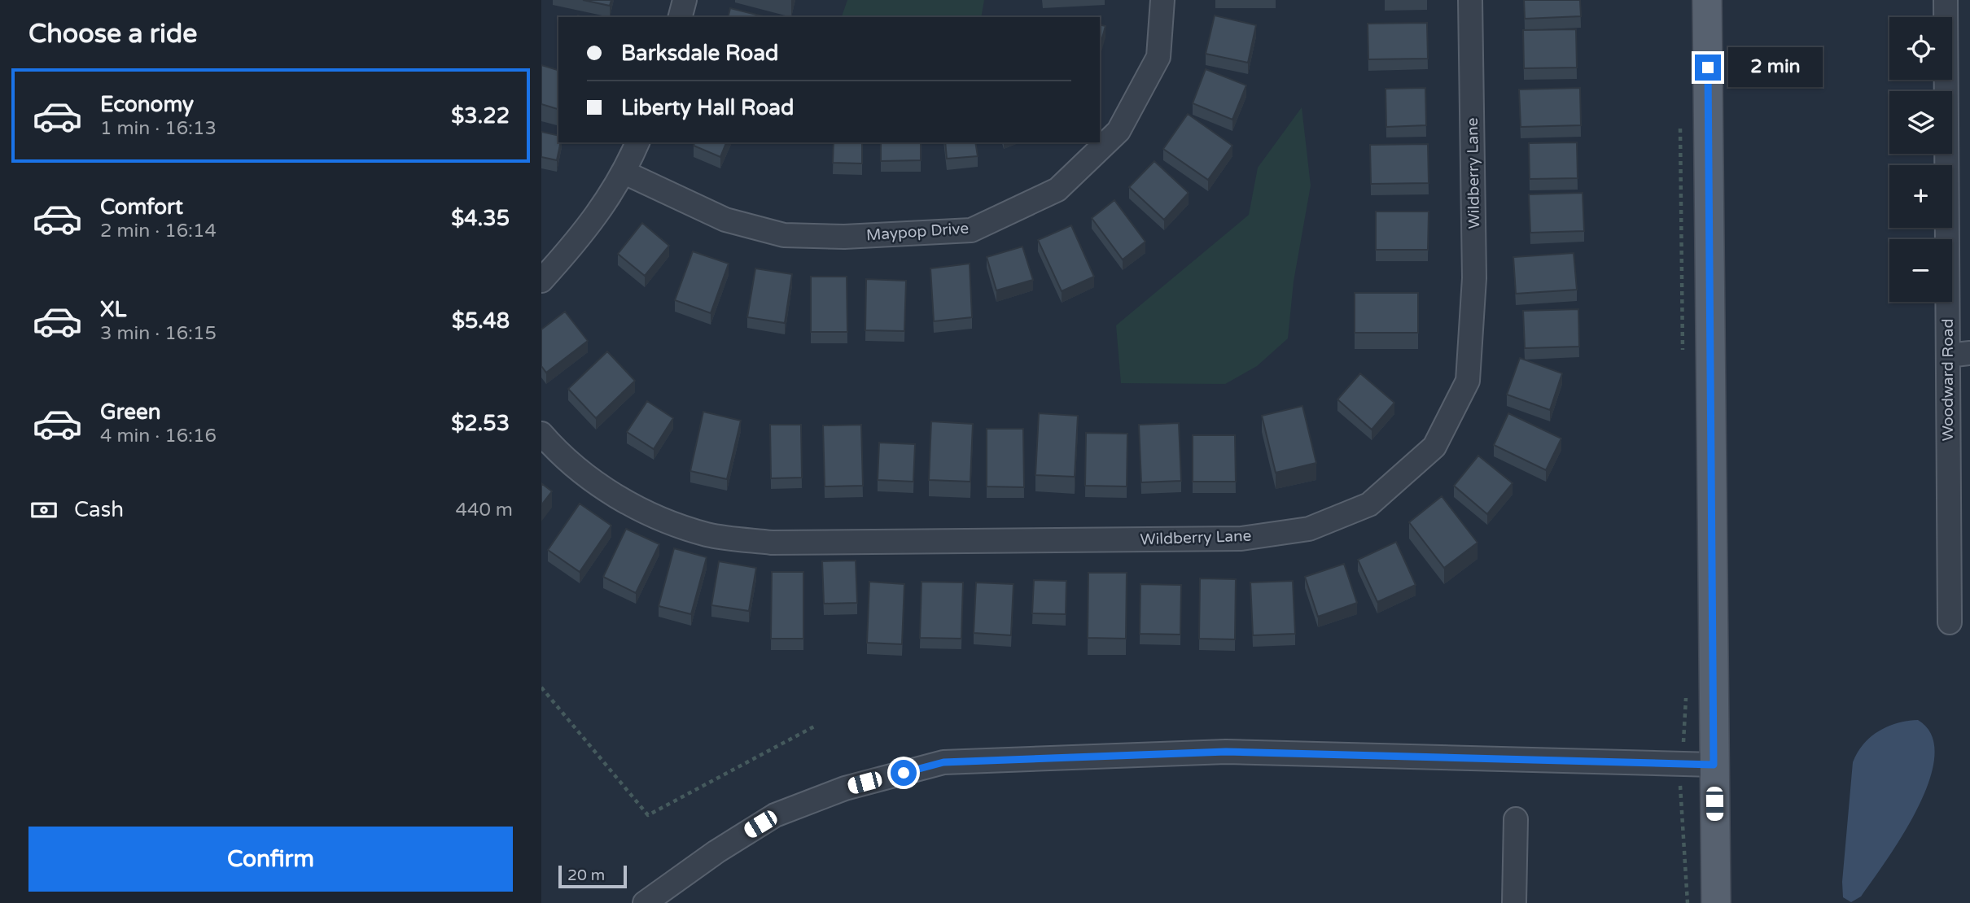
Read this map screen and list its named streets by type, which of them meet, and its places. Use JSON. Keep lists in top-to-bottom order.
{
  "streets": {
    "street": ["Wildberry Lane", "Maypop Drive", "Woodward Road"]
  },
  "scale_bar": "20 m",
  "page": {
    "heading": "Choose a ride",
    "map_buttons": ["+", "−"],
    "banner": ["Barksdale Road", "Liberty Hall Road"],
    "bubble": "2 min",
    "list": [
      {
        "name": "Economy",
        "note": "1 min · 16:13",
        "value": "$3.22"
      },
      {
        "name": "Comfort",
        "note": "2 min · 16:14",
        "value": "$4.35"
      },
      {
        "name": "XL",
        "note": "3 min · 16:15",
        "value": "$5.48"
      },
      {
        "name": "Green",
        "note": "4 min · 16:16",
        "value": "$2.53"
      }
    ],
    "pay": ["Cash", "440 m"],
    "buttons": "Confirm",
    "scale": "20 m"
  }
}
